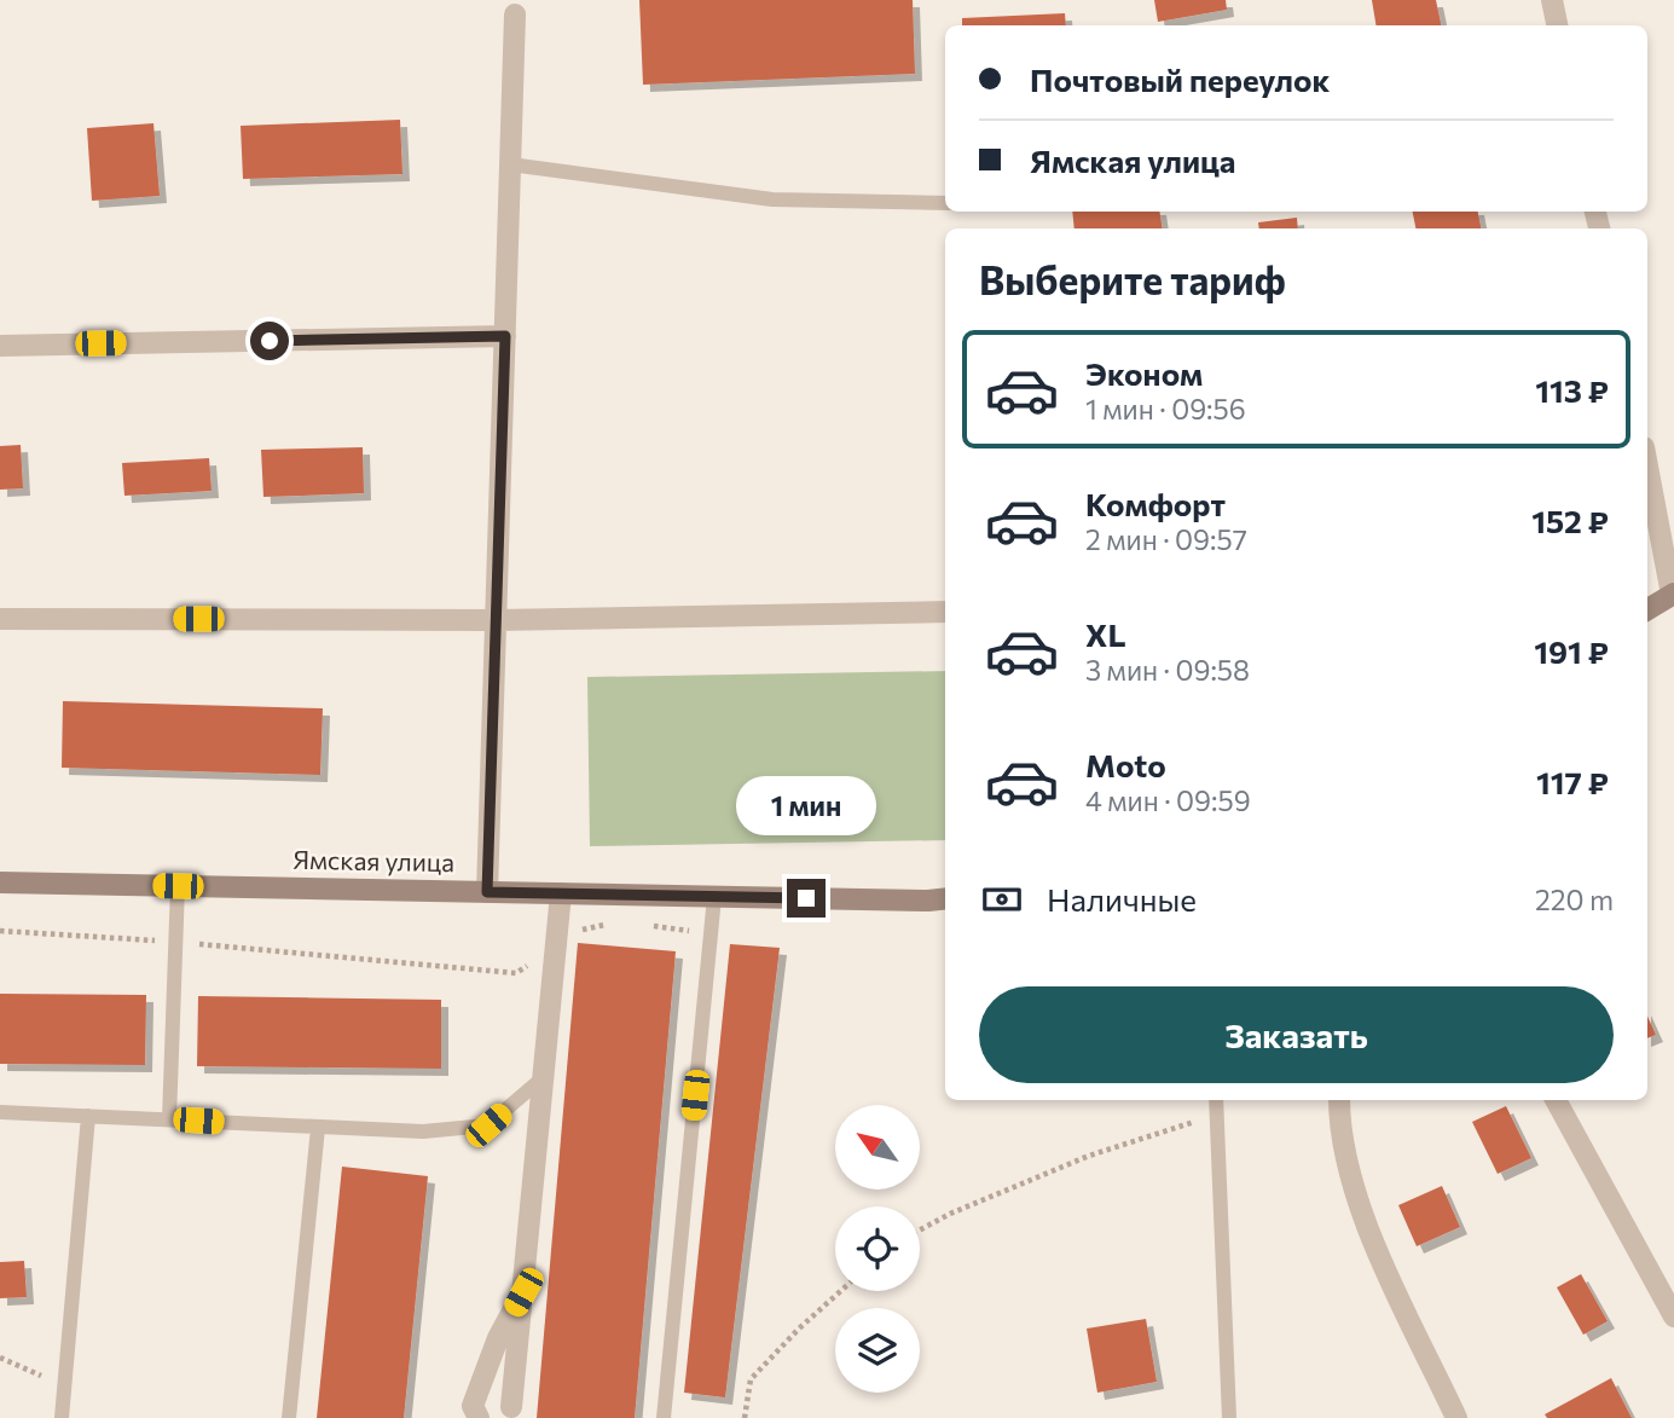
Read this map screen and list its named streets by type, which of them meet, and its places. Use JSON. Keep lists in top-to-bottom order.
{
  "streets": {
    "street": ["Ямская улица"]
  },
  "north": "top left",
  "page": {
    "banner": ["Почтовый переулок", "Ямская улица"],
    "heading": "Выберите тариф",
    "list": [
      {
        "name": "Эконом",
        "note": "1 мин · 09:56",
        "value": "113 ₽"
      },
      {
        "name": "Комфорт",
        "note": "2 мин · 09:57",
        "value": "152 ₽"
      },
      {
        "name": "XL",
        "note": "3 мин · 09:58",
        "value": "191 ₽"
      },
      {
        "name": "Moto",
        "note": "4 мин · 09:59",
        "value": "117 ₽"
      }
    ],
    "bubble": "1 мин",
    "pay": ["Наличные", "220 m"],
    "buttons": "Заказать"
  }
}
